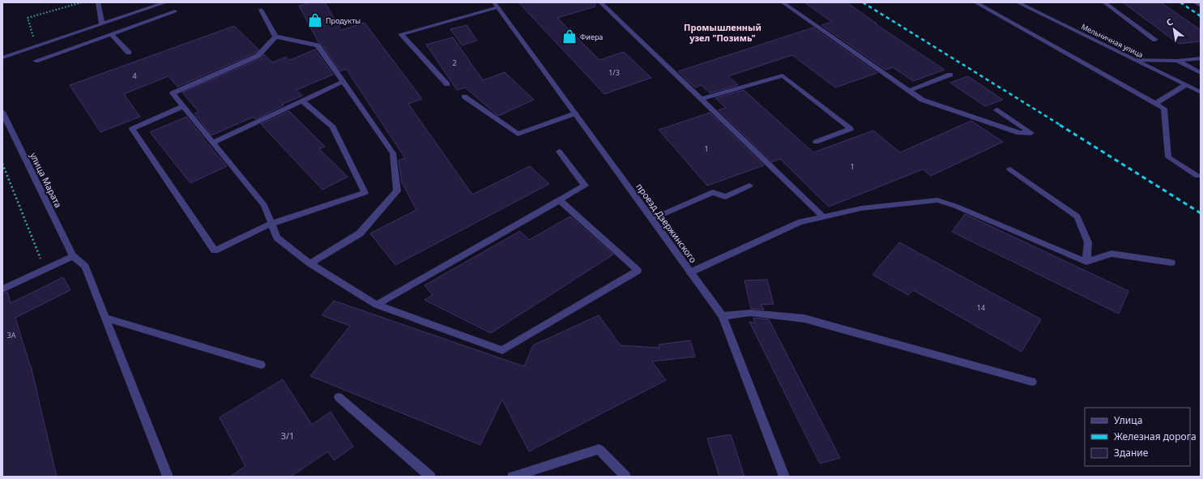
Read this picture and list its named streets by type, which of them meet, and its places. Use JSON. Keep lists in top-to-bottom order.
{
  "streets": {
    "street": ["Мельничная улица", "улица Марата", "проезд Дзержинского"]
  },
  "districts": ["Промышленный узел \"Позимь\""],
  "places": {
    "shop": ["Продукты", "Фиера"]
  },
  "house_numbers": [
    "2",
    "1/3",
    "4",
    "1",
    "1",
    "14",
    "3А",
    "3/1"
  ],
  "legend": ["Улица", "Железная дорога", "Здание"],
  "north": "top left"
}
